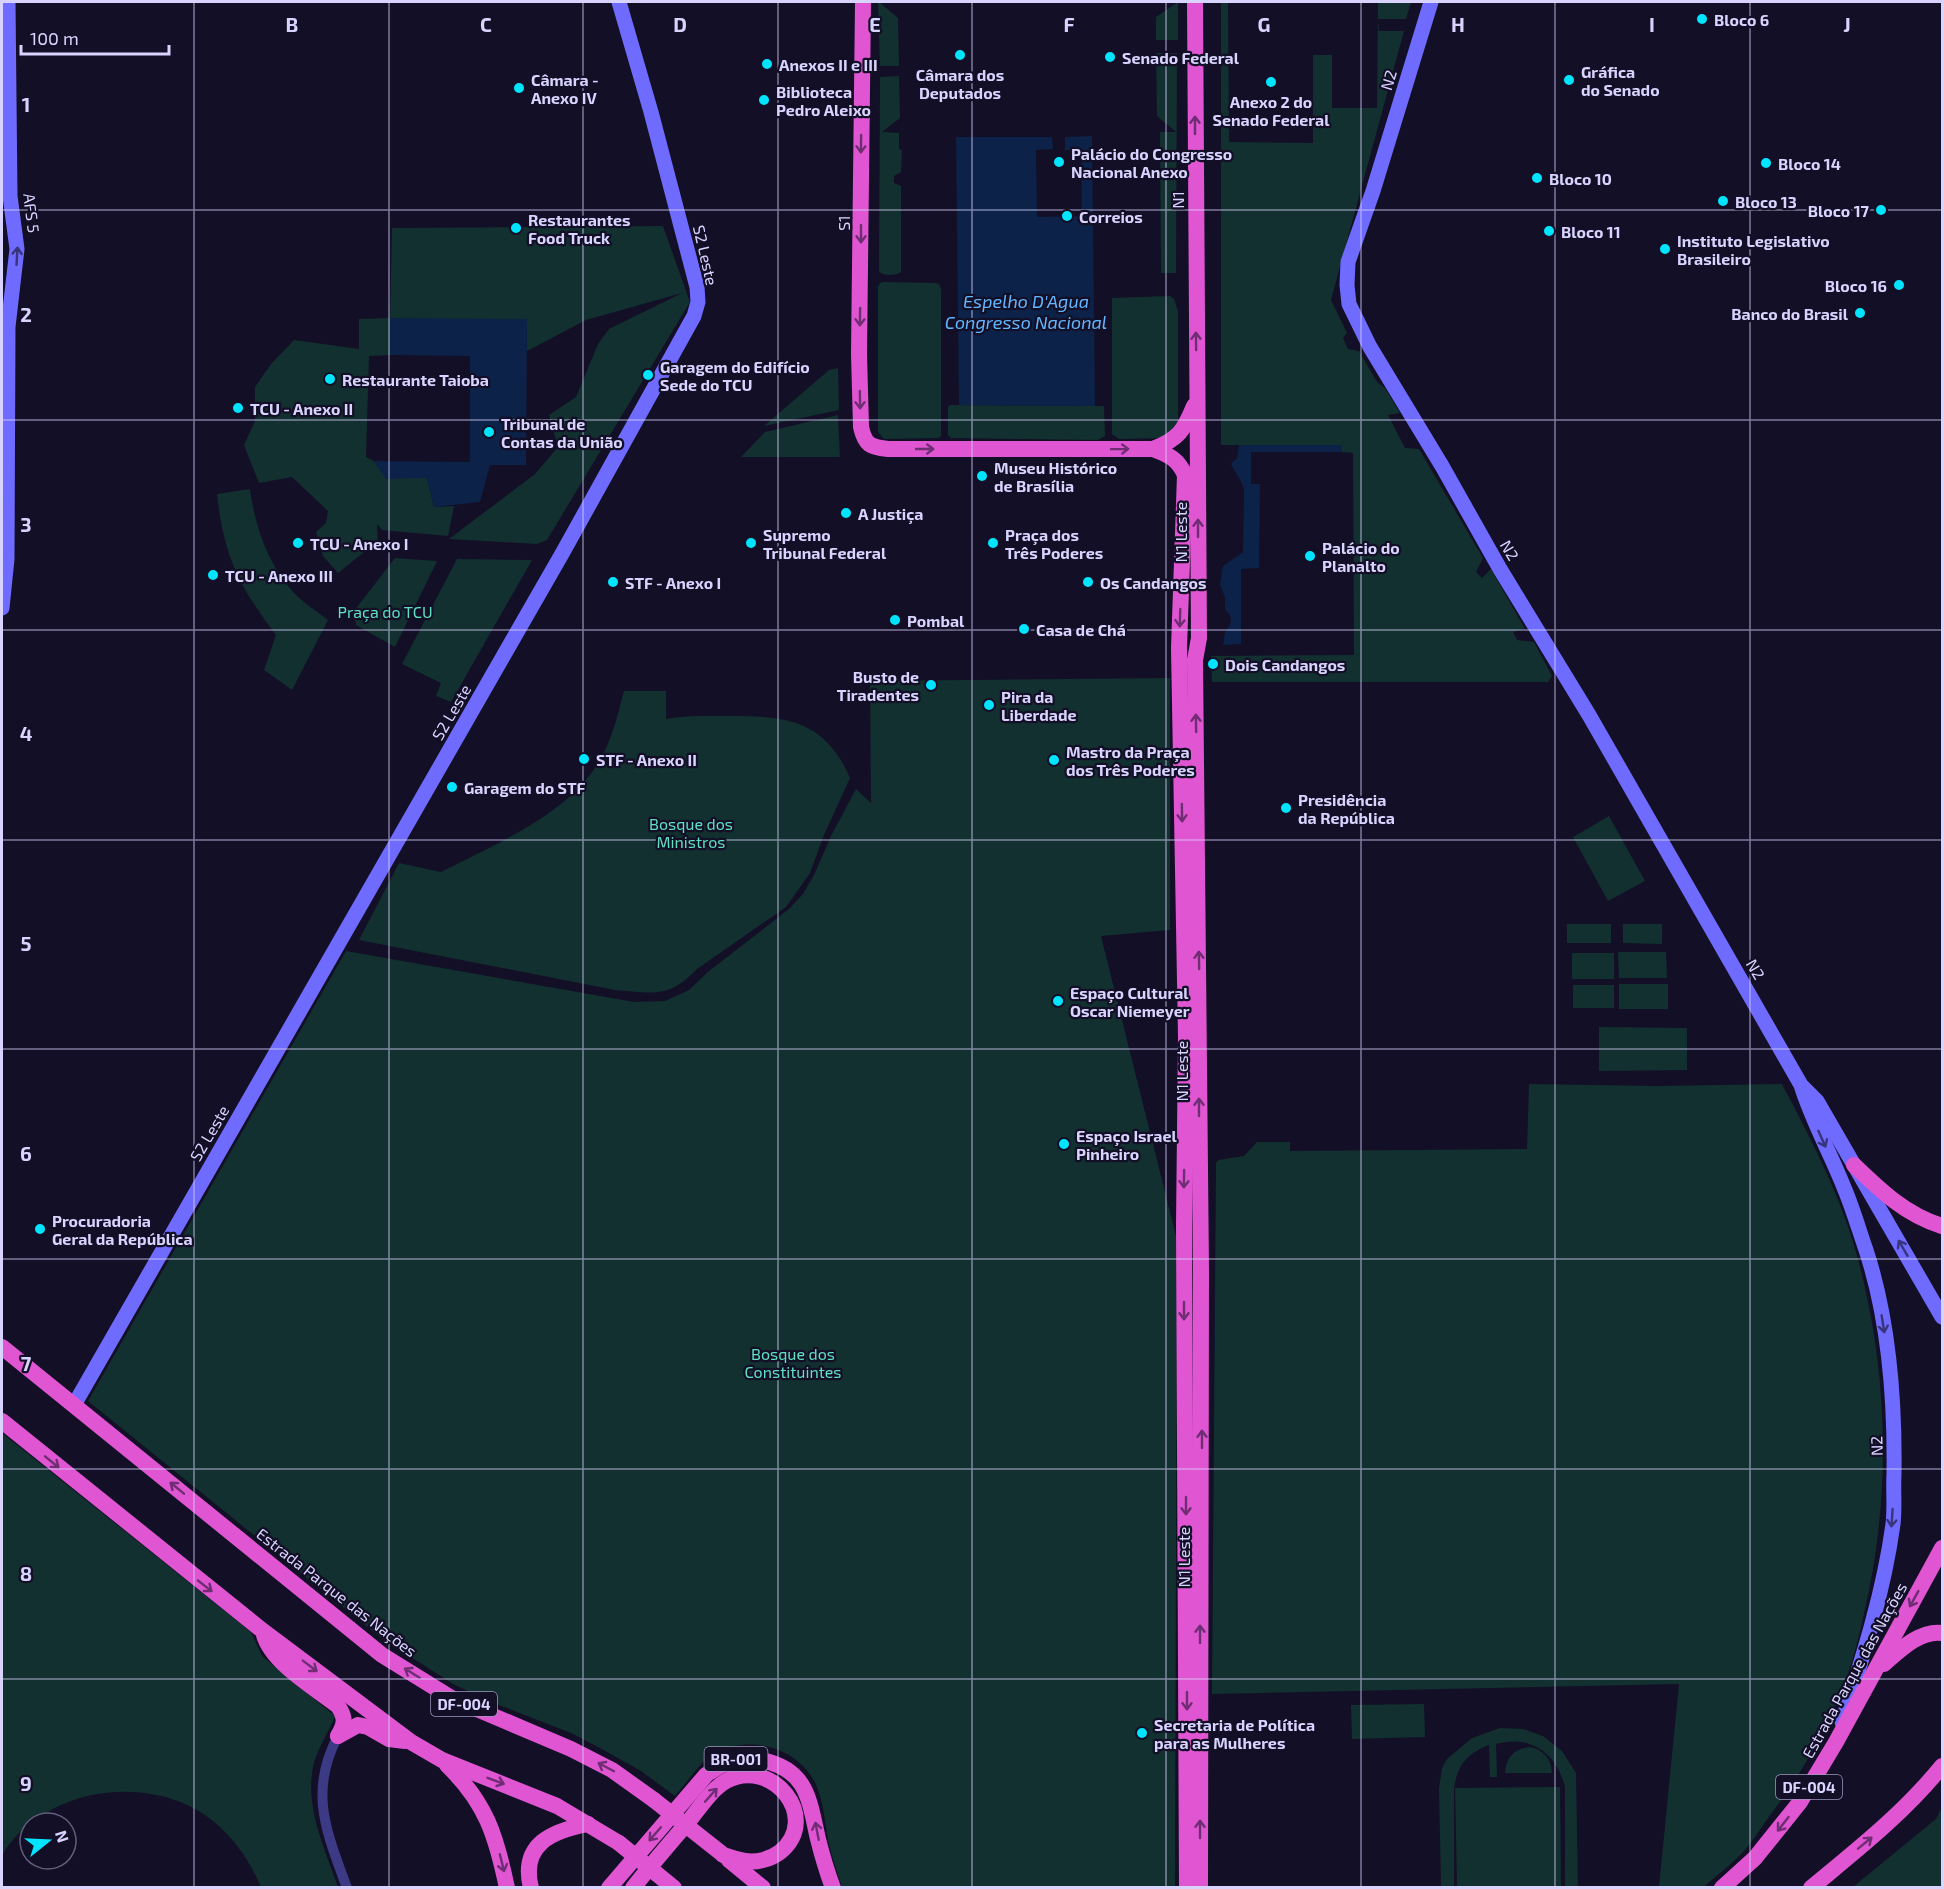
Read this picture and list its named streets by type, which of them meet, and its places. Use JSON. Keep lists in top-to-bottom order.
{
  "streets": {
    "highway": [
      "N1",
      "S1",
      "N1 Leste",
      "Estrada Parque das Nações",
      "DF-004",
      "BR-001"
    ],
    "main road": ["N2", "AFS 5", "S2 Leste"]
  },
  "crossings": [
    ["N2", "Estrada Parque das Nações"],
    ["N1", "N1 Leste"],
    ["S1", "N1 Leste"],
    ["S2 Leste", "Estrada Parque das Nações"],
    ["Estrada Parque das Nações", "BR-001"]
  ],
  "one_way": ["N1"],
  "water": ["Espelho D'Agua Congresso Nacional"],
  "parks": ["Praça do TCU", "Bosque dos Ministros", "Bosque dos Constituintes"],
  "places": [
    "Bloco 6",
    "Câmara dos Deputados",
    "Senado Federal",
    "Anexos II e III",
    "Gráfica do Senado",
    "Anexo 2 do Senado Federal",
    "Câmara - Anexo IV",
    "Biblioteca Pedro Aleixo",
    "Palácio do Congresso Nacional Anexo",
    "Bloco 14",
    "Bloco 10",
    "Bloco 13",
    "Bloco 17",
    "Correios",
    "Restaurantes Food Truck",
    "Bloco 11",
    "Instituto Legislativo Brasileiro",
    "Bloco 16",
    "Banco do Brasil",
    "Garagem do Edifício Sede do TCU",
    "Restaurante Taioba",
    "TCU - Anexo II",
    "Tribunal de Contas da União",
    "Museu Histórico de Brasília",
    "A Justiça",
    "TCU - Anexo I",
    "Supremo Tribunal Federal",
    "Praça dos Três Poderes",
    "Palácio do Planalto",
    "TCU - Anexo III",
    "STF - Anexo I",
    "Os Candangos",
    "Pombal",
    "Casa de Chá",
    "Dois Candangos",
    "Busto de Tiradentes",
    "Pira da Liberdade",
    "STF - Anexo II",
    "Mastro da Praça dos Três Poderes",
    "Garagem do STF",
    "Presidência da República",
    "Espaço Cultural Oscar Niemeyer",
    "Espaço Israel Pinheiro",
    "Procuradoria Geral da República",
    "Secretaria de Política para as Mulheres"
  ],
  "scale_bar": "100 m",
  "north": "right",
  "grid": {
    "columns": [
      "B",
      "C",
      "D",
      "E",
      "F",
      "G",
      "H",
      "I",
      "J"
    ],
    "rows": [
      "1",
      "2",
      "3",
      "4",
      "5",
      "6",
      "7",
      "8",
      "9"
    ]
  }
}
